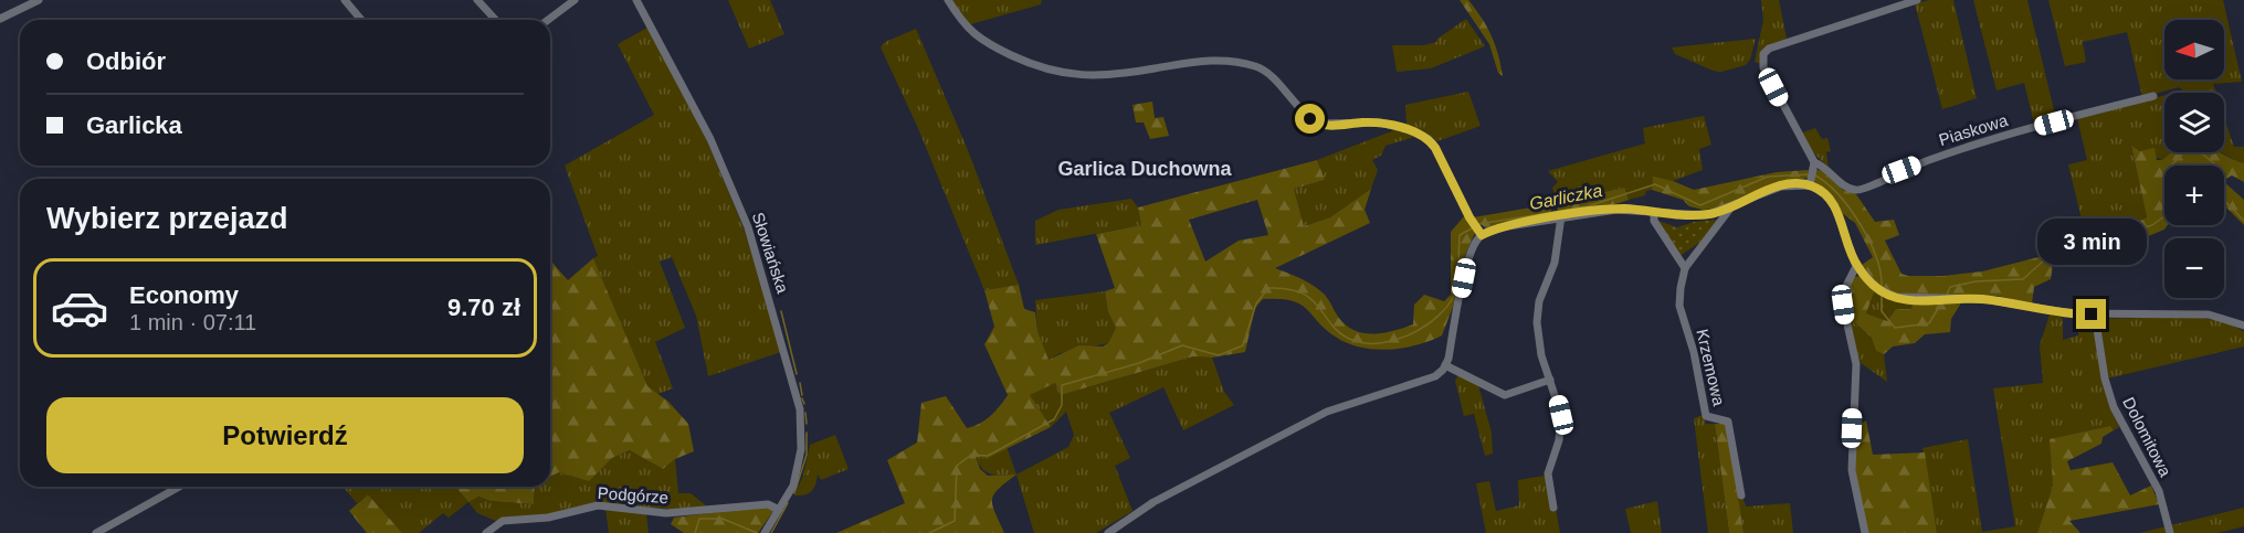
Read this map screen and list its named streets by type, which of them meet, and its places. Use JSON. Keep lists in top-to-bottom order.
{
  "streets": {
    "street": [
      "Piaskowa",
      "Słowiańska",
      "Krzemowa",
      "Dolomitowa",
      "Podgórze"
    ]
  },
  "crossings": [
    ["Słowiańska", "Podgórze"]
  ],
  "districts": ["Garlica Duchowna"],
  "water": ["Garliczka"],
  "north": "left",
  "page": {
    "map_buttons": ["+", "−"],
    "banner": ["Odbiór", "Garlicka"],
    "heading": "Wybierz przejazd",
    "bubble": "3 min",
    "list": [
      {
        "name": "Economy",
        "note": "1 min · 07:11",
        "value": "9.70 zł"
      }
    ],
    "buttons": "Potwierdź"
  }
}
